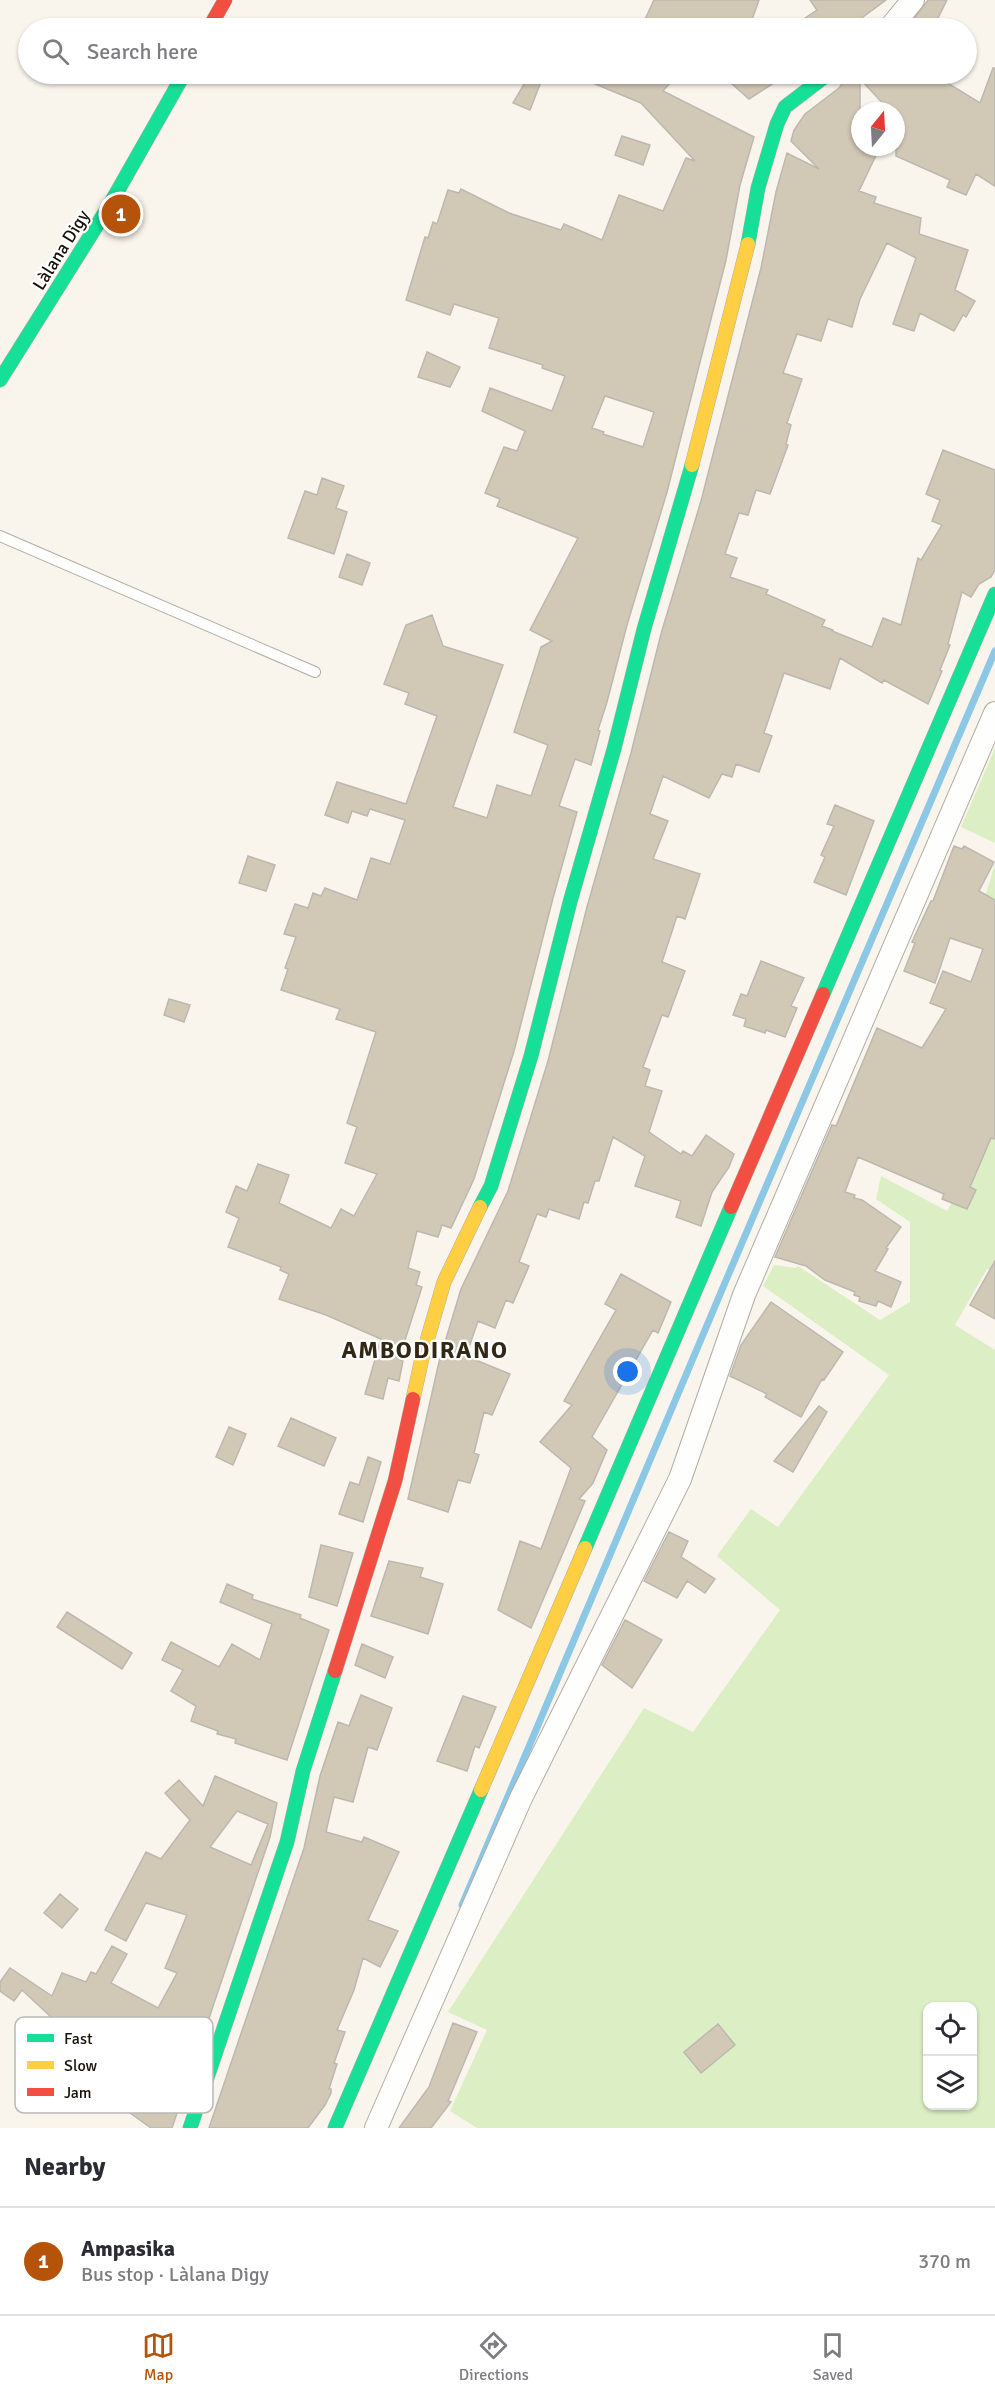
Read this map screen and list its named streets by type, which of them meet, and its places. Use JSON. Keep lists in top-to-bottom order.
{
  "streets": {
    "street": ["Làlana Digy"]
  },
  "districts": ["AMBODIRANO"],
  "legend": ["Fast", "Slow", "Jam"],
  "north": "top",
  "page": {
    "search": "Search here",
    "pins": "1",
    "heading": "Nearby",
    "list": [
      {
        "mark": "1",
        "name": "Ampasika",
        "note": "Bus stop · Làlana Digy",
        "value": "370 m"
      }
    ],
    "nav": ["Map", "Directions", "Saved"]
  }
}
